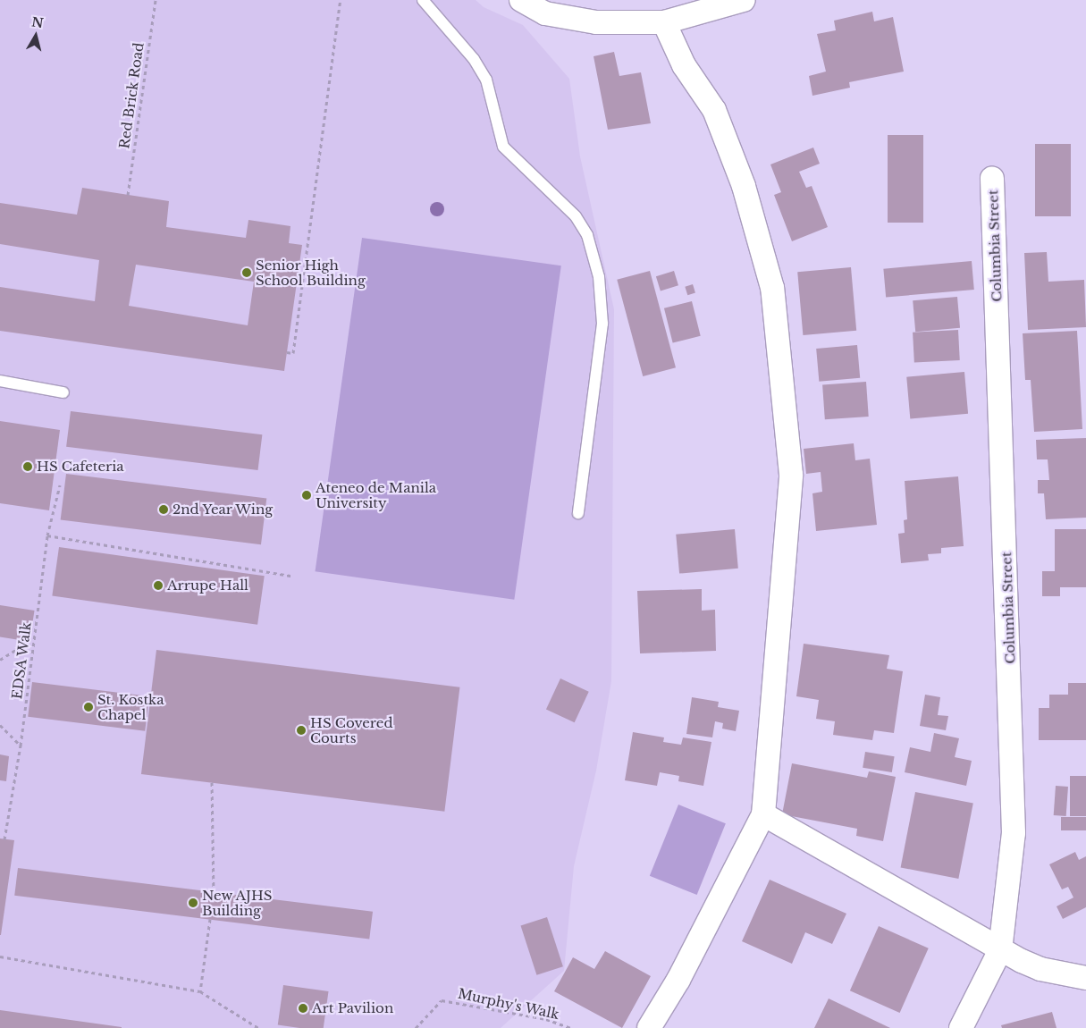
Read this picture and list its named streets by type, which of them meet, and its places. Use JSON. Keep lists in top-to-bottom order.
{
  "streets": {
    "street": ["Columbia Street"],
    "path": ["Red Brick Road", "EDSA Walk", "Murphy's Walk"]
  },
  "places": [
    "Senior High School Building",
    "HS Cafeteria",
    "Ateneo de Manila University",
    "2nd Year Wing",
    "Arrupe Hall",
    "St. Kostka Chapel",
    "HS Covered Courts",
    "New AJHS Building",
    "Art Pavilion"
  ],
  "north": "top"
}
